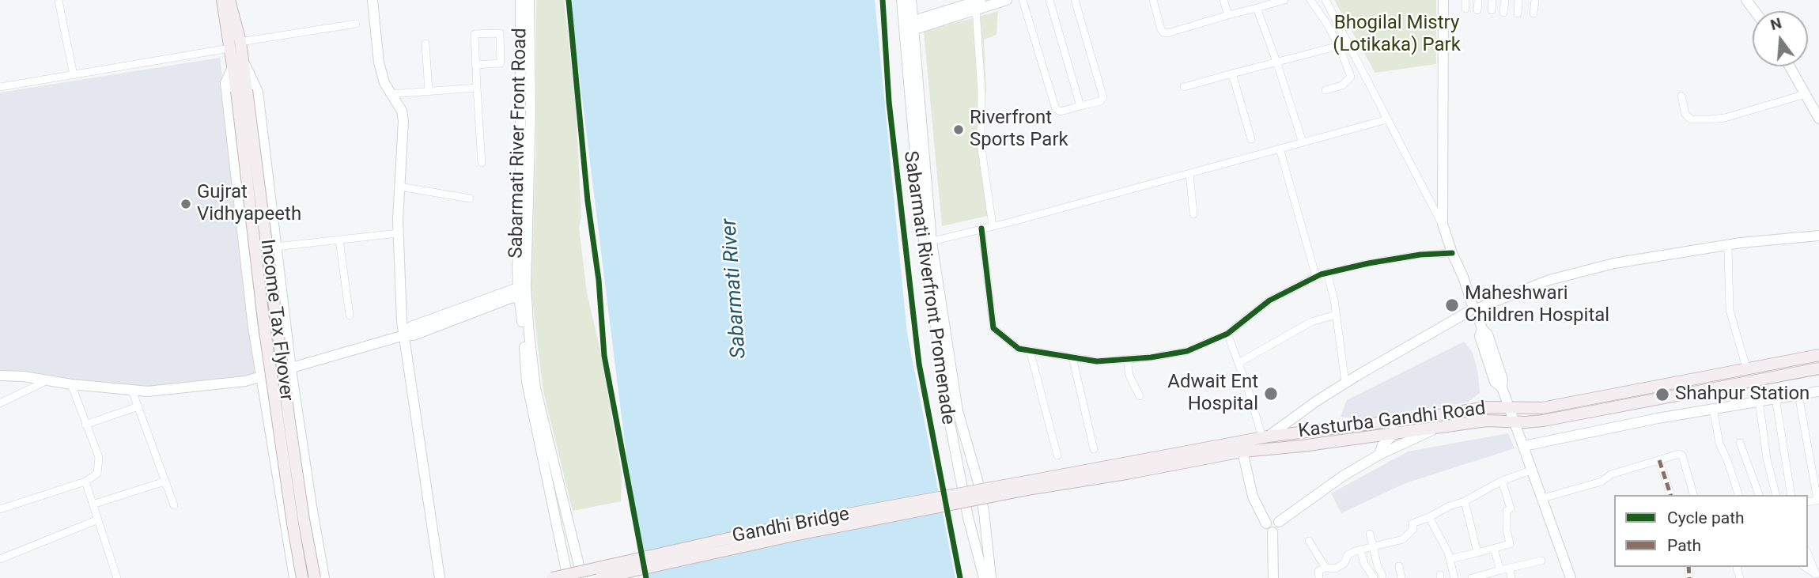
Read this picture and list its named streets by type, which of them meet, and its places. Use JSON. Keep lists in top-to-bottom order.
{
  "streets": {
    "main road": ["Income Tax Flyover", "Kasturba Gandhi Road", "Gandhi Bridge"],
    "street": ["Sabarmati River Front Road"],
    "cycle path": ["Sabarmati Riverfront Promenade"]
  },
  "crossings": [
    ["Kasturba Gandhi Road", "Gandhi Bridge"]
  ],
  "water": ["Sabarmati River"],
  "parks": ["Bhogilal Mistry (Lotikaka) Park"],
  "places": [
    "Riverfront Sports Park",
    "Gujrat Vidhyapeeth",
    "Maheshwari Children Hospital",
    "Adwait Ent Hospital",
    "Shahpur Station"
  ],
  "legend": ["Cycle path", "Path"],
  "north": "top"
}
